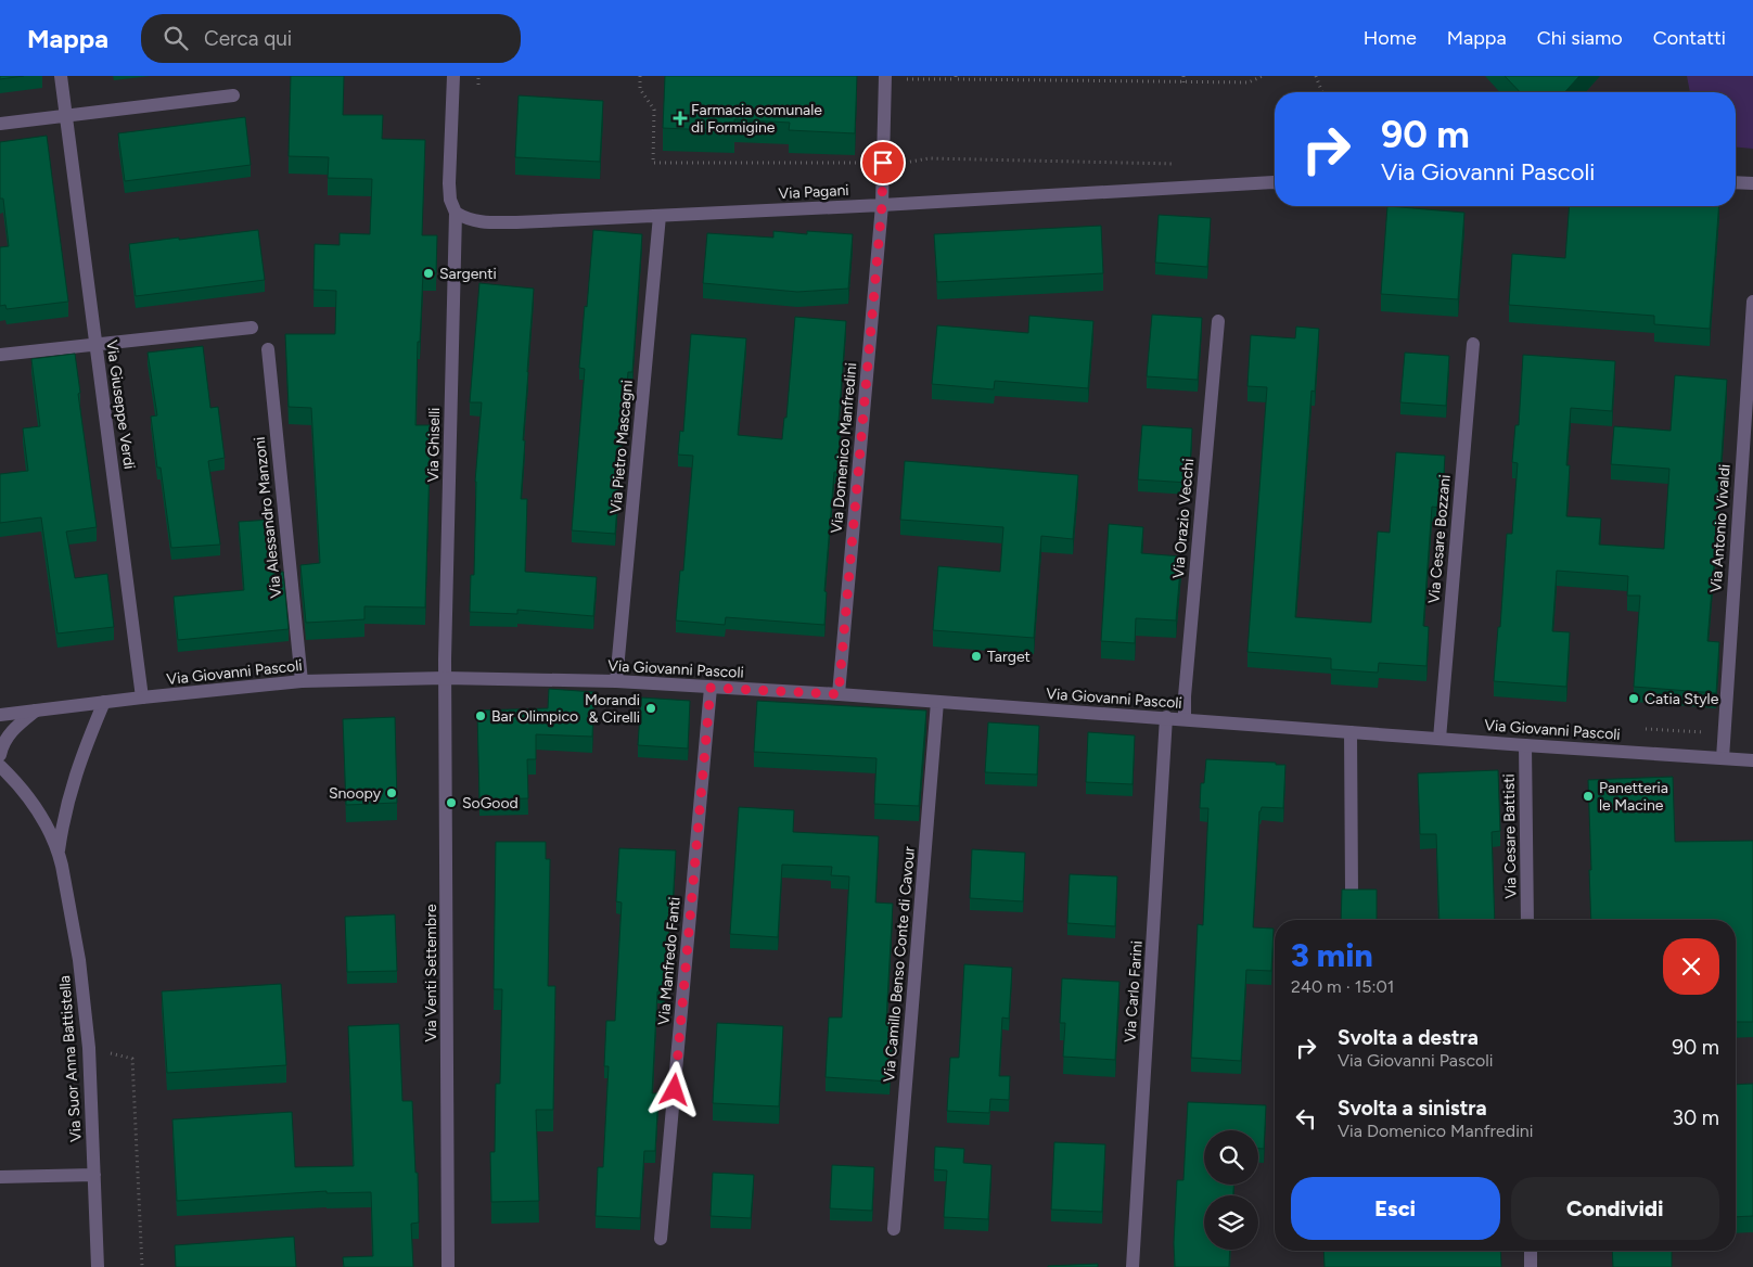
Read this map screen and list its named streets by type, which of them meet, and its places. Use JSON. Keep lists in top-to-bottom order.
{
  "streets": {
    "street": [
      "Via Pagani",
      "Via Giuseppe Verdi",
      "Via Ghiselli",
      "Via Pietro Mascagni",
      "Via Domenico Manfredini",
      "Via Alessandro Manzoni",
      "Via Orazio Vecchi",
      "Via Antonio Vivaldi",
      "Via Cesare Bozzani",
      "Via Giovanni Pascoli",
      "Via Cesare Battisti",
      "Via Manfredo Fanti",
      "Via Camillo Benso Conte di Cavour",
      "Via Venti Settembre",
      "Via Carlo Farini",
      "Via Suor Anna Battistella"
    ]
  },
  "crossings": [
    ["Via Pagani", "Via Ghiselli"],
    ["Via Pagani", "Via Pietro Mascagni"],
    ["Via Pagani", "Via Domenico Manfredini"],
    ["Via Giuseppe Verdi", "Via Giovanni Pascoli"],
    ["Via Ghiselli", "Via Giovanni Pascoli"],
    ["Via Ghiselli", "Via Venti Settembre"],
    ["Via Pietro Mascagni", "Via Giovanni Pascoli"],
    ["Via Domenico Manfredini", "Via Giovanni Pascoli"],
    ["Via Alessandro Manzoni", "Via Giovanni Pascoli"],
    ["Via Orazio Vecchi", "Via Giovanni Pascoli"],
    ["Via Antonio Vivaldi", "Via Giovanni Pascoli"],
    ["Via Cesare Bozzani", "Via Giovanni Pascoli"],
    ["Via Giovanni Pascoli", "Via Cesare Battisti"],
    ["Via Giovanni Pascoli", "Via Manfredo Fanti"],
    ["Via Giovanni Pascoli", "Via Camillo Benso Conte di Cavour"],
    ["Via Giovanni Pascoli", "Via Venti Settembre"],
    ["Via Giovanni Pascoli", "Via Carlo Farini"]
  ],
  "places": {
    "health": ["Farmacia comunale di Formigine"],
    "other": [
      "Sargenti",
      "Target",
      "Catia Style",
      "Morandi & Cirelli",
      "Bar Olimpico",
      "Snoopy",
      "Panetteria le Macine",
      "SoGood"
    ]
  },
  "page": {
    "header": "Mappa",
    "search": "Cerca qui",
    "nav": [
      "Home",
      "Mappa",
      "Chi siamo",
      "Contatti"
    ],
    "turn": ["90 m", "Via Giovanni Pascoli"],
    "heading": ["3 min", "240 m · 15:01"],
    "list": [
      {
        "name": "Svolta a destra",
        "note": "Via Giovanni Pascoli",
        "value": "90 m"
      },
      {
        "name": "Svolta a sinistra",
        "note": "Via Domenico Manfredini",
        "value": "30 m"
      }
    ],
    "buttons": ["Esci", "Condividi"]
  }
}
